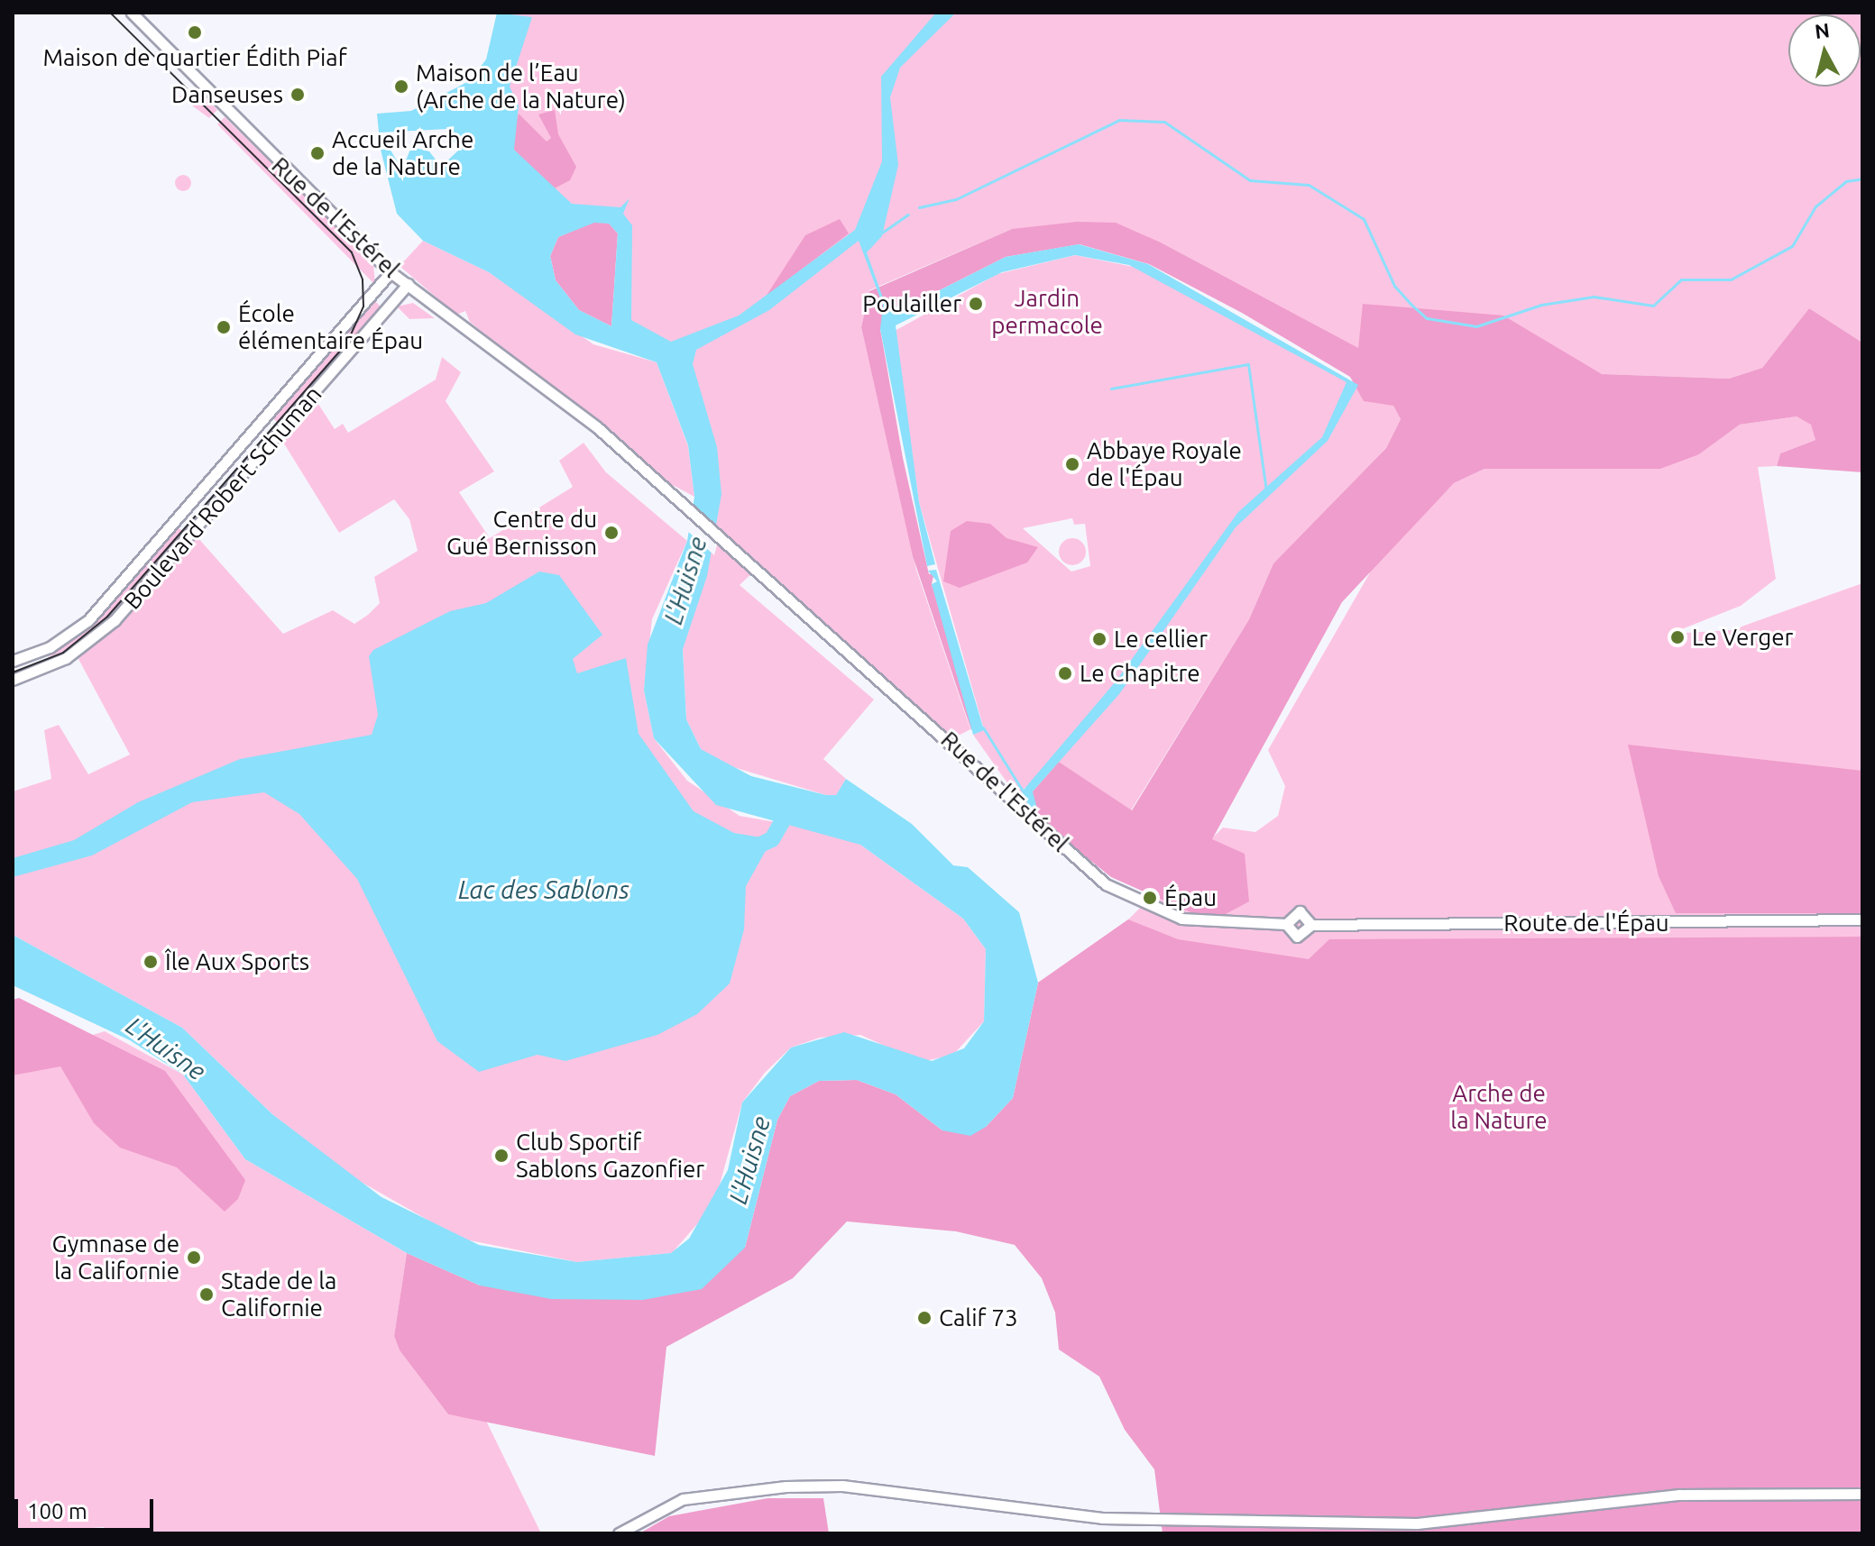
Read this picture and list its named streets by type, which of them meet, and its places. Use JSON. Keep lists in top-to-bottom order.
{
  "streets": {
    "street": ["Rue de l'Estérel", "Boulevard Robert Schuman", "Route de l'Épau"]
  },
  "crossings": [
    ["Rue de l'Estérel", "Boulevard Robert Schuman"]
  ],
  "water": ["L'Huisne", "Lac des Sablons"],
  "parks": ["Jardin permacole", "Arche de la Nature"],
  "places": [
    "Maison de quartier Édith Piaf",
    "Maison de l’Eau (Arche de la Nature)",
    "Danseuses",
    "Accueil Arche de la Nature",
    "Poulailler",
    "École élémentaire Épau",
    "Abbaye Royale de l'Épau",
    "Centre du Gué Bernisson",
    "Le Verger",
    "Le cellier",
    "Le Chapitre",
    "Épau",
    "Île Aux Sports",
    "Club Sportif Sablons Gazonfier",
    "Gymnase de la Californie",
    "Stade de la Californie",
    "Calif 73"
  ],
  "scale_bar": "100 m",
  "north": "top"
}
